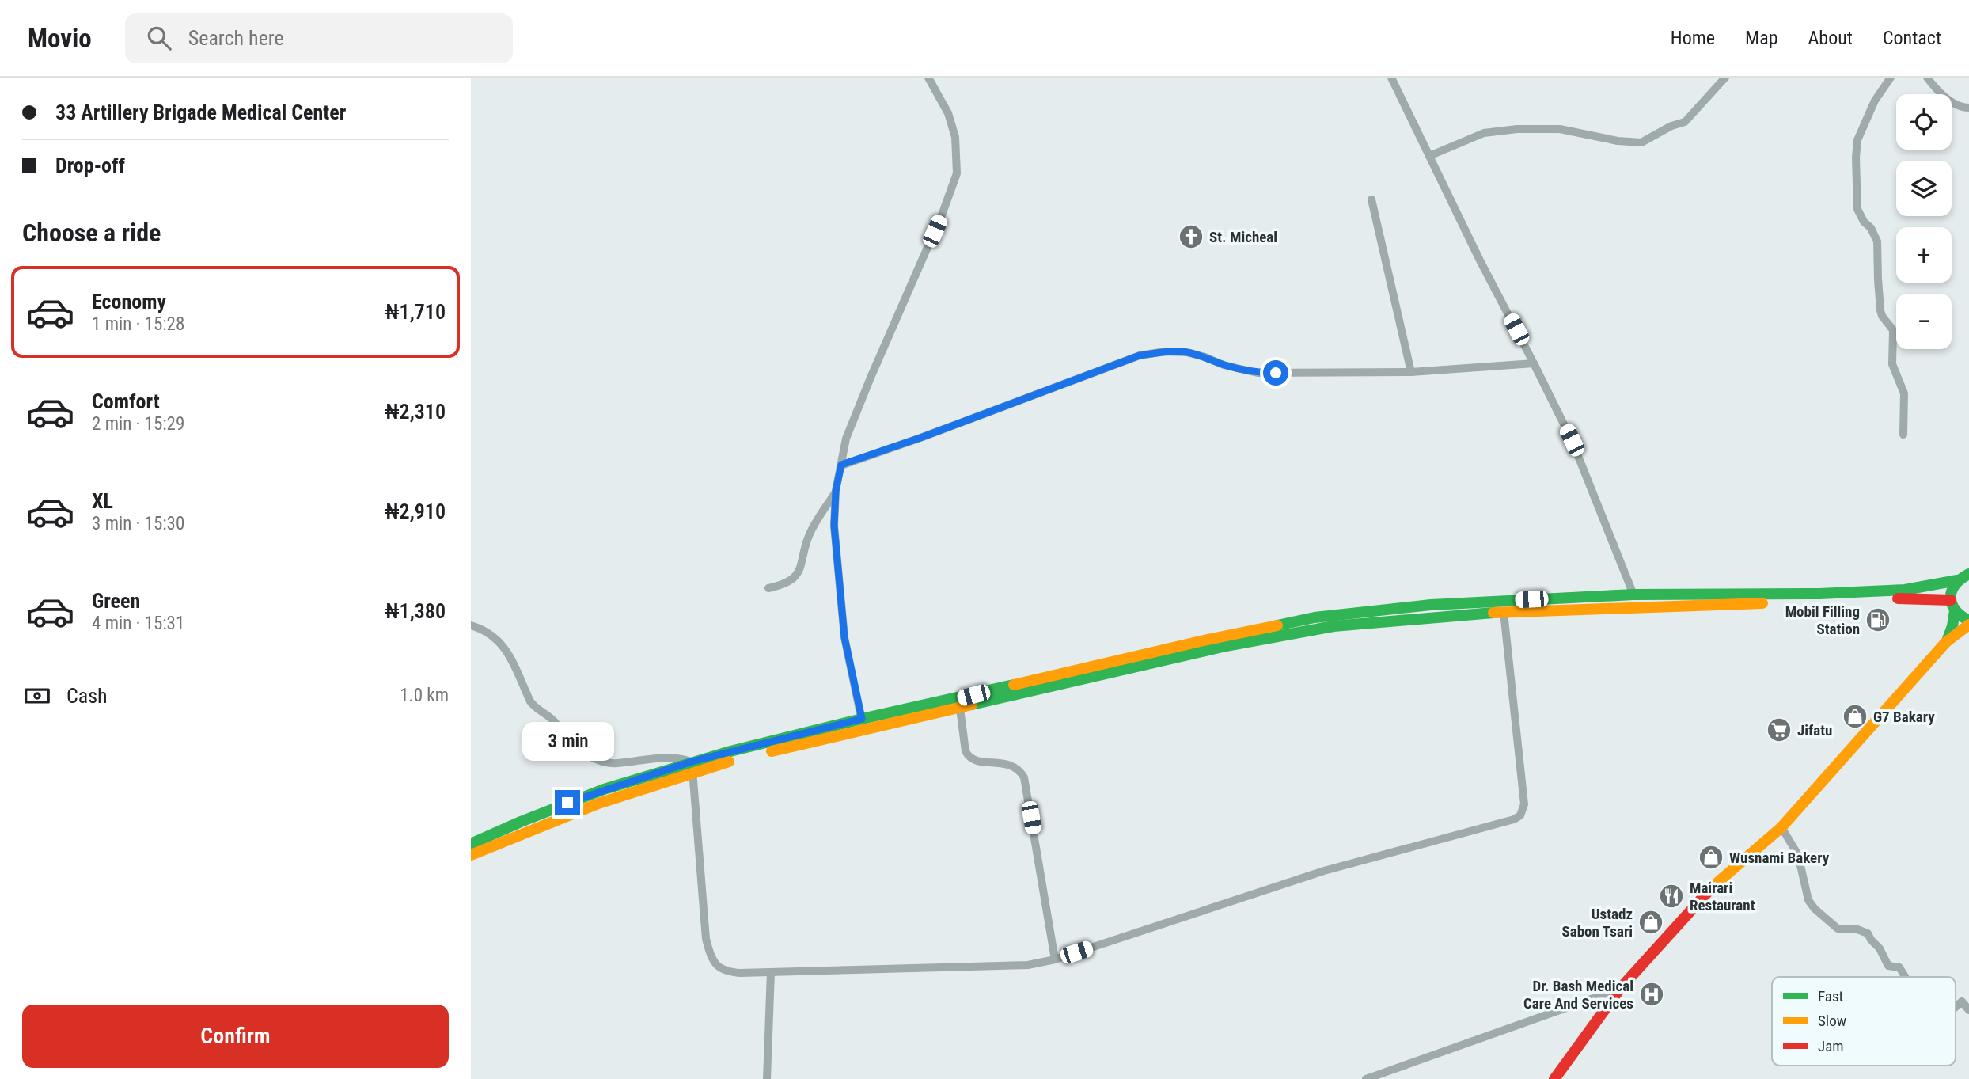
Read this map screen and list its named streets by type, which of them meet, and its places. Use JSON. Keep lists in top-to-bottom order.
{
  "places": {
    "church": ["St. Micheal"],
    "fuel station": ["Mobil Filling Station"],
    "shop": ["G7 Bakary", "Wusnami Bakery", "Ustadz Sabon Tsari"],
    "supermarket": ["Jifatu"],
    "restaurant": ["Mairari Restaurant"],
    "hospital": ["Dr. Bash Medical Care And Services"]
  },
  "legend": ["Fast", "Slow", "Jam"],
  "page": {
    "header": "Movio",
    "search": "Search here",
    "nav": [
      "Home",
      "Map",
      "About",
      "Contact"
    ],
    "banner": ["33 Artillery Brigade Medical Center", "Drop-off"],
    "map_buttons": ["+", "−"],
    "heading": "Choose a ride",
    "list": [
      {
        "name": "Economy",
        "note": "1 min · 15:28",
        "value": "₦1,710"
      },
      {
        "name": "Comfort",
        "note": "2 min · 15:29",
        "value": "₦2,310"
      },
      {
        "name": "XL",
        "note": "3 min · 15:30",
        "value": "₦2,910"
      },
      {
        "name": "Green",
        "note": "4 min · 15:31",
        "value": "₦1,380"
      }
    ],
    "pay": ["Cash", "1.0 km"],
    "bubble": "3 min",
    "buttons": "Confirm"
  }
}
